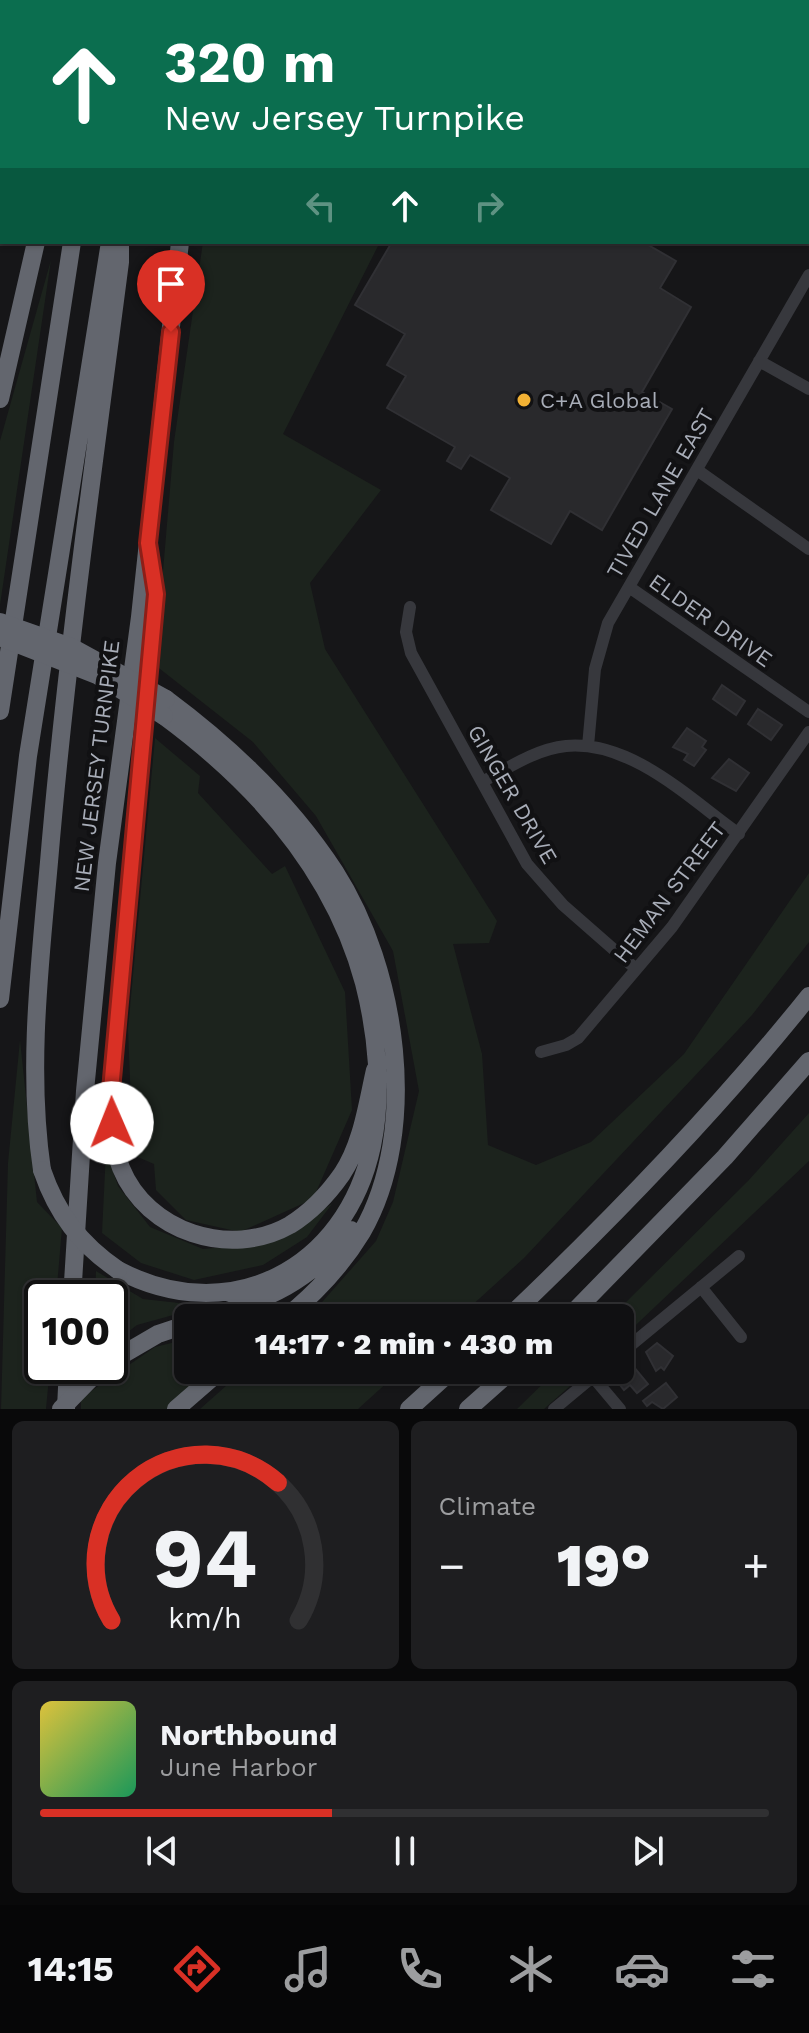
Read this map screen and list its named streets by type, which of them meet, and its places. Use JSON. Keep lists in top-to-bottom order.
{
  "streets": {
    "highway": ["NEW JERSEY TURNPIKE"],
    "street": [
      "TIVED LANE EAST",
      "ELDER DRIVE",
      "GINGER DRIVE",
      "HEMAN STREET"
    ]
  },
  "crossings": [
    ["TIVED LANE EAST", "ELDER DRIVE"],
    ["GINGER DRIVE", "HEMAN STREET"]
  ],
  "places": ["C+A Global"],
  "page": {
    "turn": ["320 m", "New Jersey Turnpike"],
    "limit": "100",
    "trip": "14:17 · 2 min · 430 m",
    "tile": "Climate",
    "heat": ["−", "19°", "+"],
    "song": ["Northbound", "June Harbor"],
    "tabs": "14:15",
    "gauge": ["94", "km/h"]
  }
}
